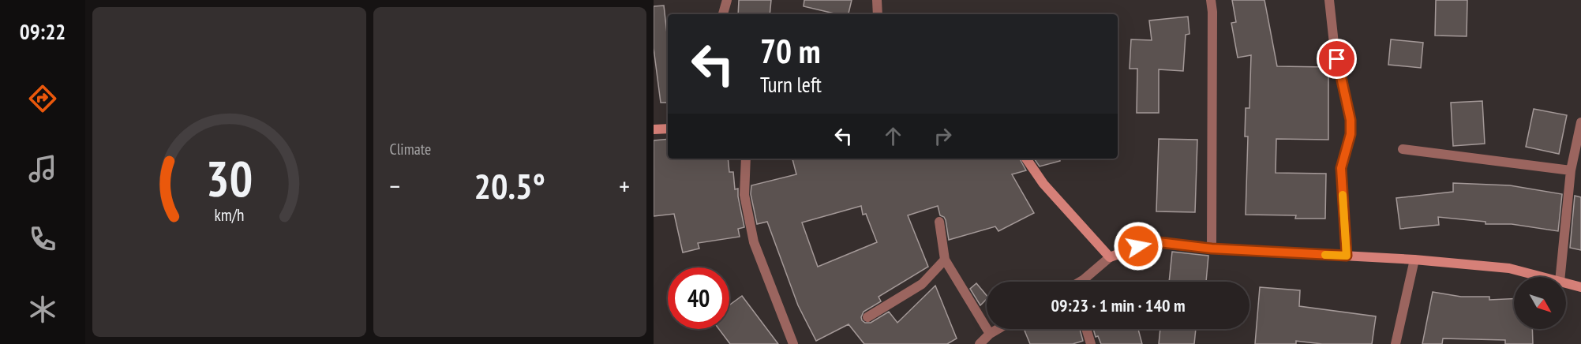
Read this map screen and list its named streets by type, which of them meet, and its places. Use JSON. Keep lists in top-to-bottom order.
{
  "north": "bottom right",
  "page": {
    "tabs": "09:22",
    "tile": "Climate",
    "turn": ["70 m", "Turn left"],
    "heat": ["−", "20.5°", "+"],
    "limit": "40",
    "trip": "09:23 · 1 min · 140 m",
    "gauge": ["30", "km/h"]
  }
}
